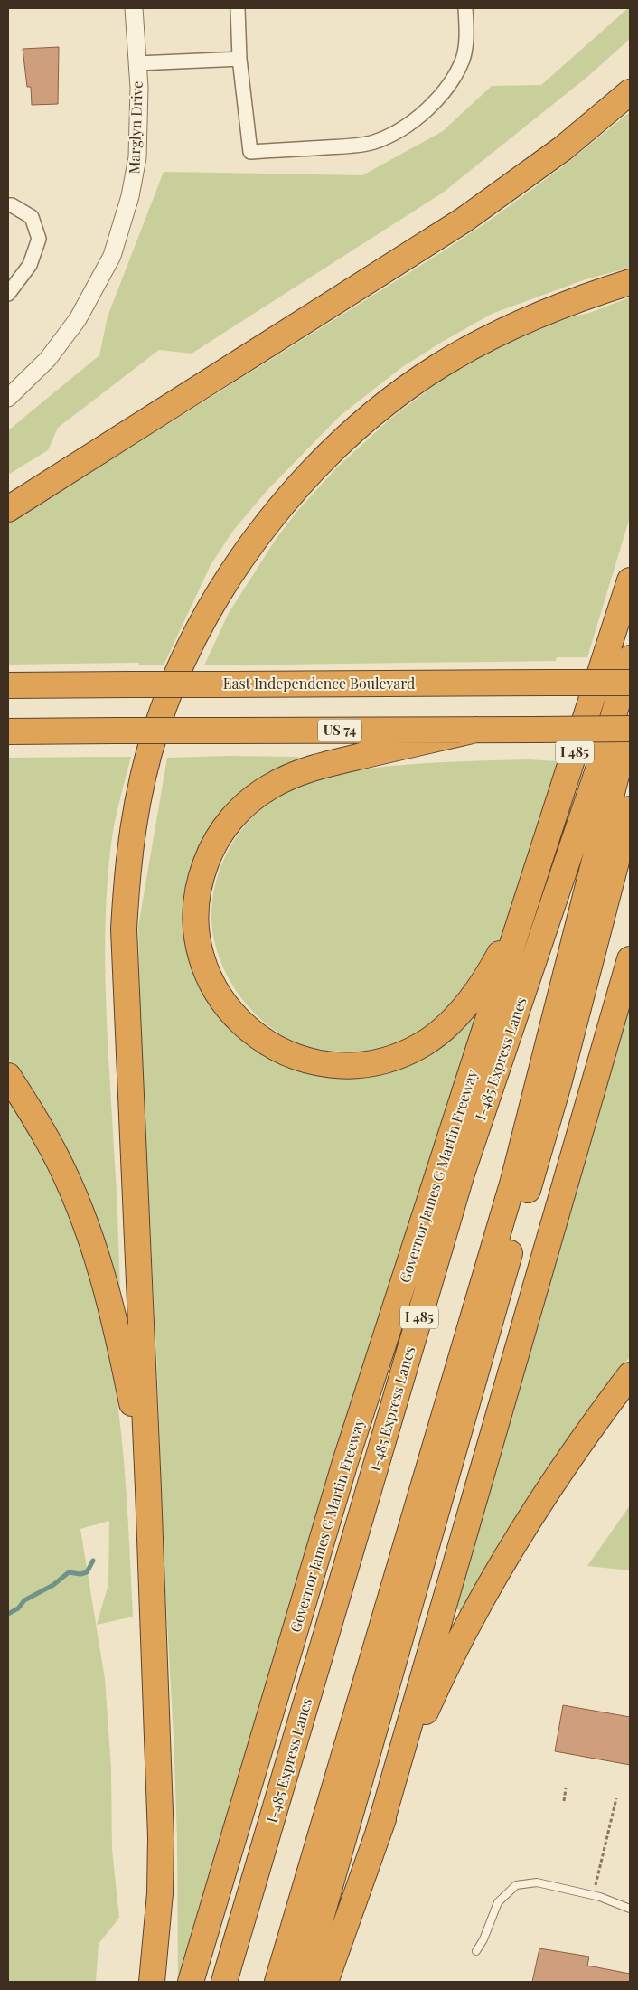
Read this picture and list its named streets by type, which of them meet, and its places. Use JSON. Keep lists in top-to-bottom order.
{
  "streets": {
    "highway": [
      "East Independence Boulevard",
      "US 74",
      "I 485",
      "I-485 Express Lanes",
      "Governor James G Martin Freeway"
    ],
    "street": ["Marglyn Drive"]
  }
}
